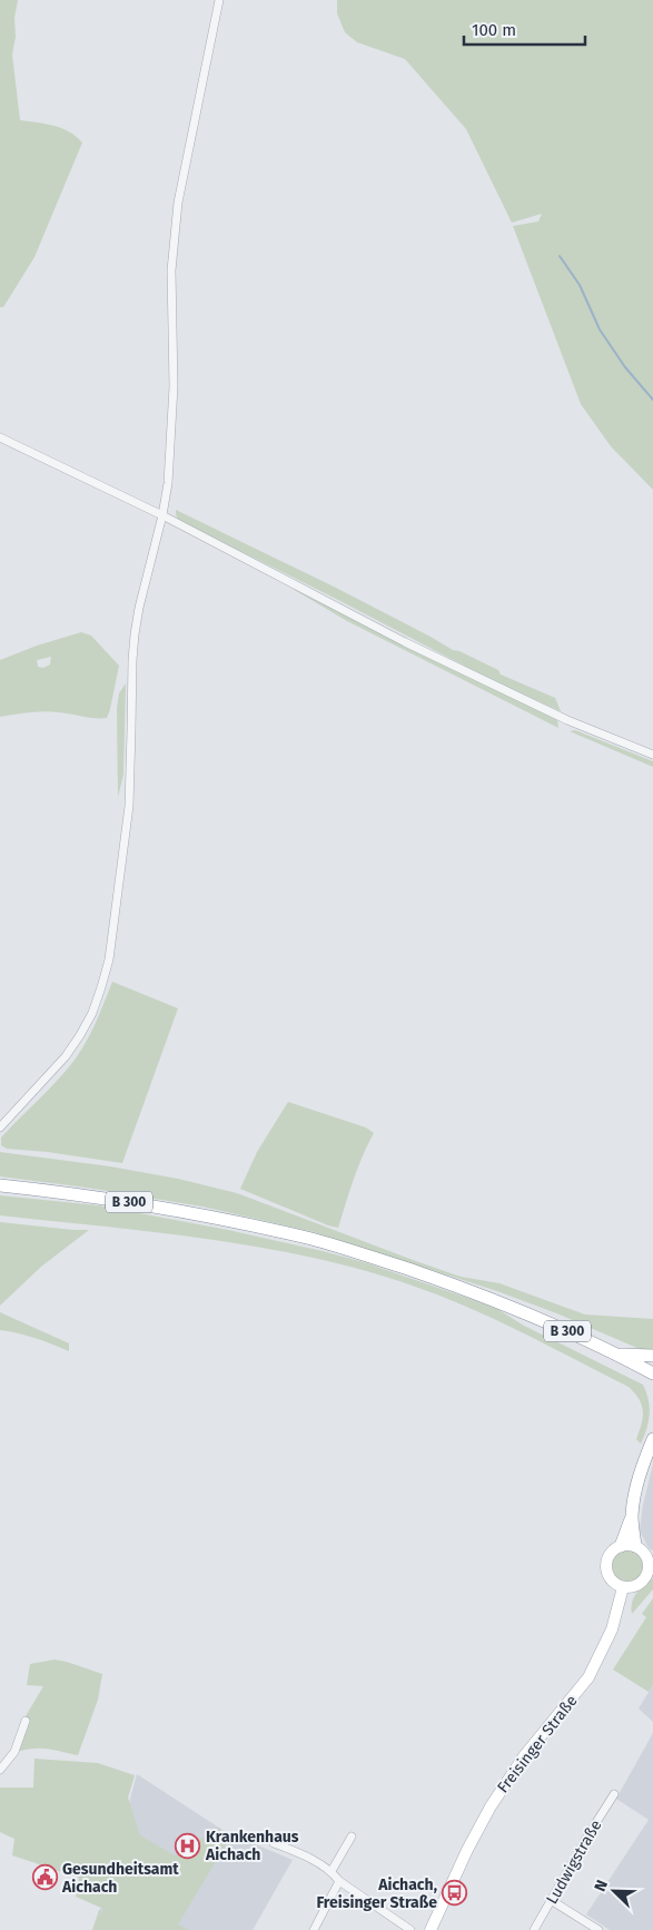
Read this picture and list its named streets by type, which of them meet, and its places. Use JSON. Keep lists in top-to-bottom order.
{
  "streets": {
    "highway": ["B 300"],
    "main road": ["Freisinger Straße"],
    "street": ["Ludwigstraße"]
  },
  "places": {
    "hospital": ["Krankenhaus Aichach"],
    "public building": ["Gesundheitsamt Aichach"],
    "bus stop": ["Aichach, Freisinger Straße"]
  },
  "scale_bar": "100 m",
  "north": "top left"
}
